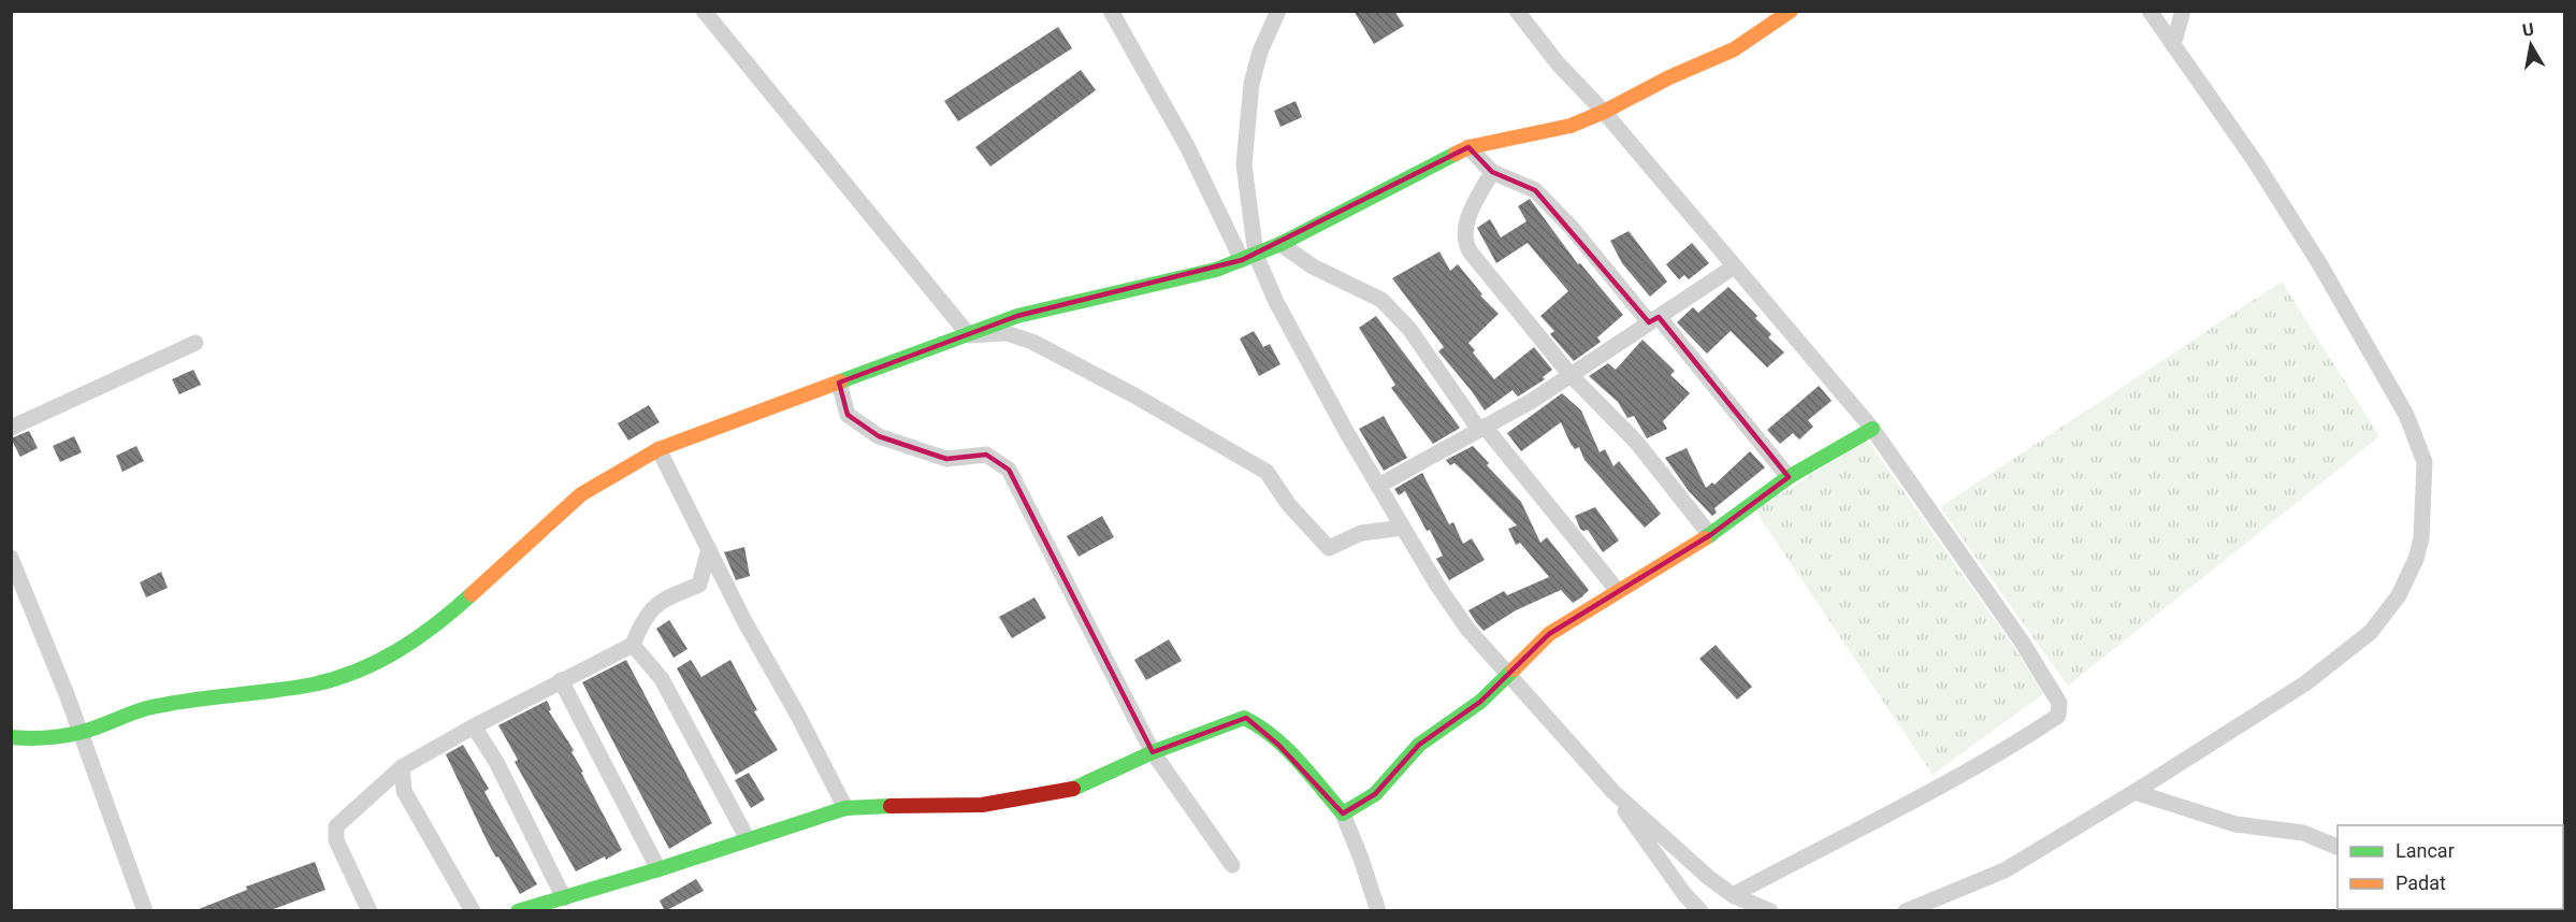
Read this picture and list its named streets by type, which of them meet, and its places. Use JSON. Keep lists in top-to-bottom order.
{
  "legend": ["Lancar", "Padat"],
  "north": "top"
}
